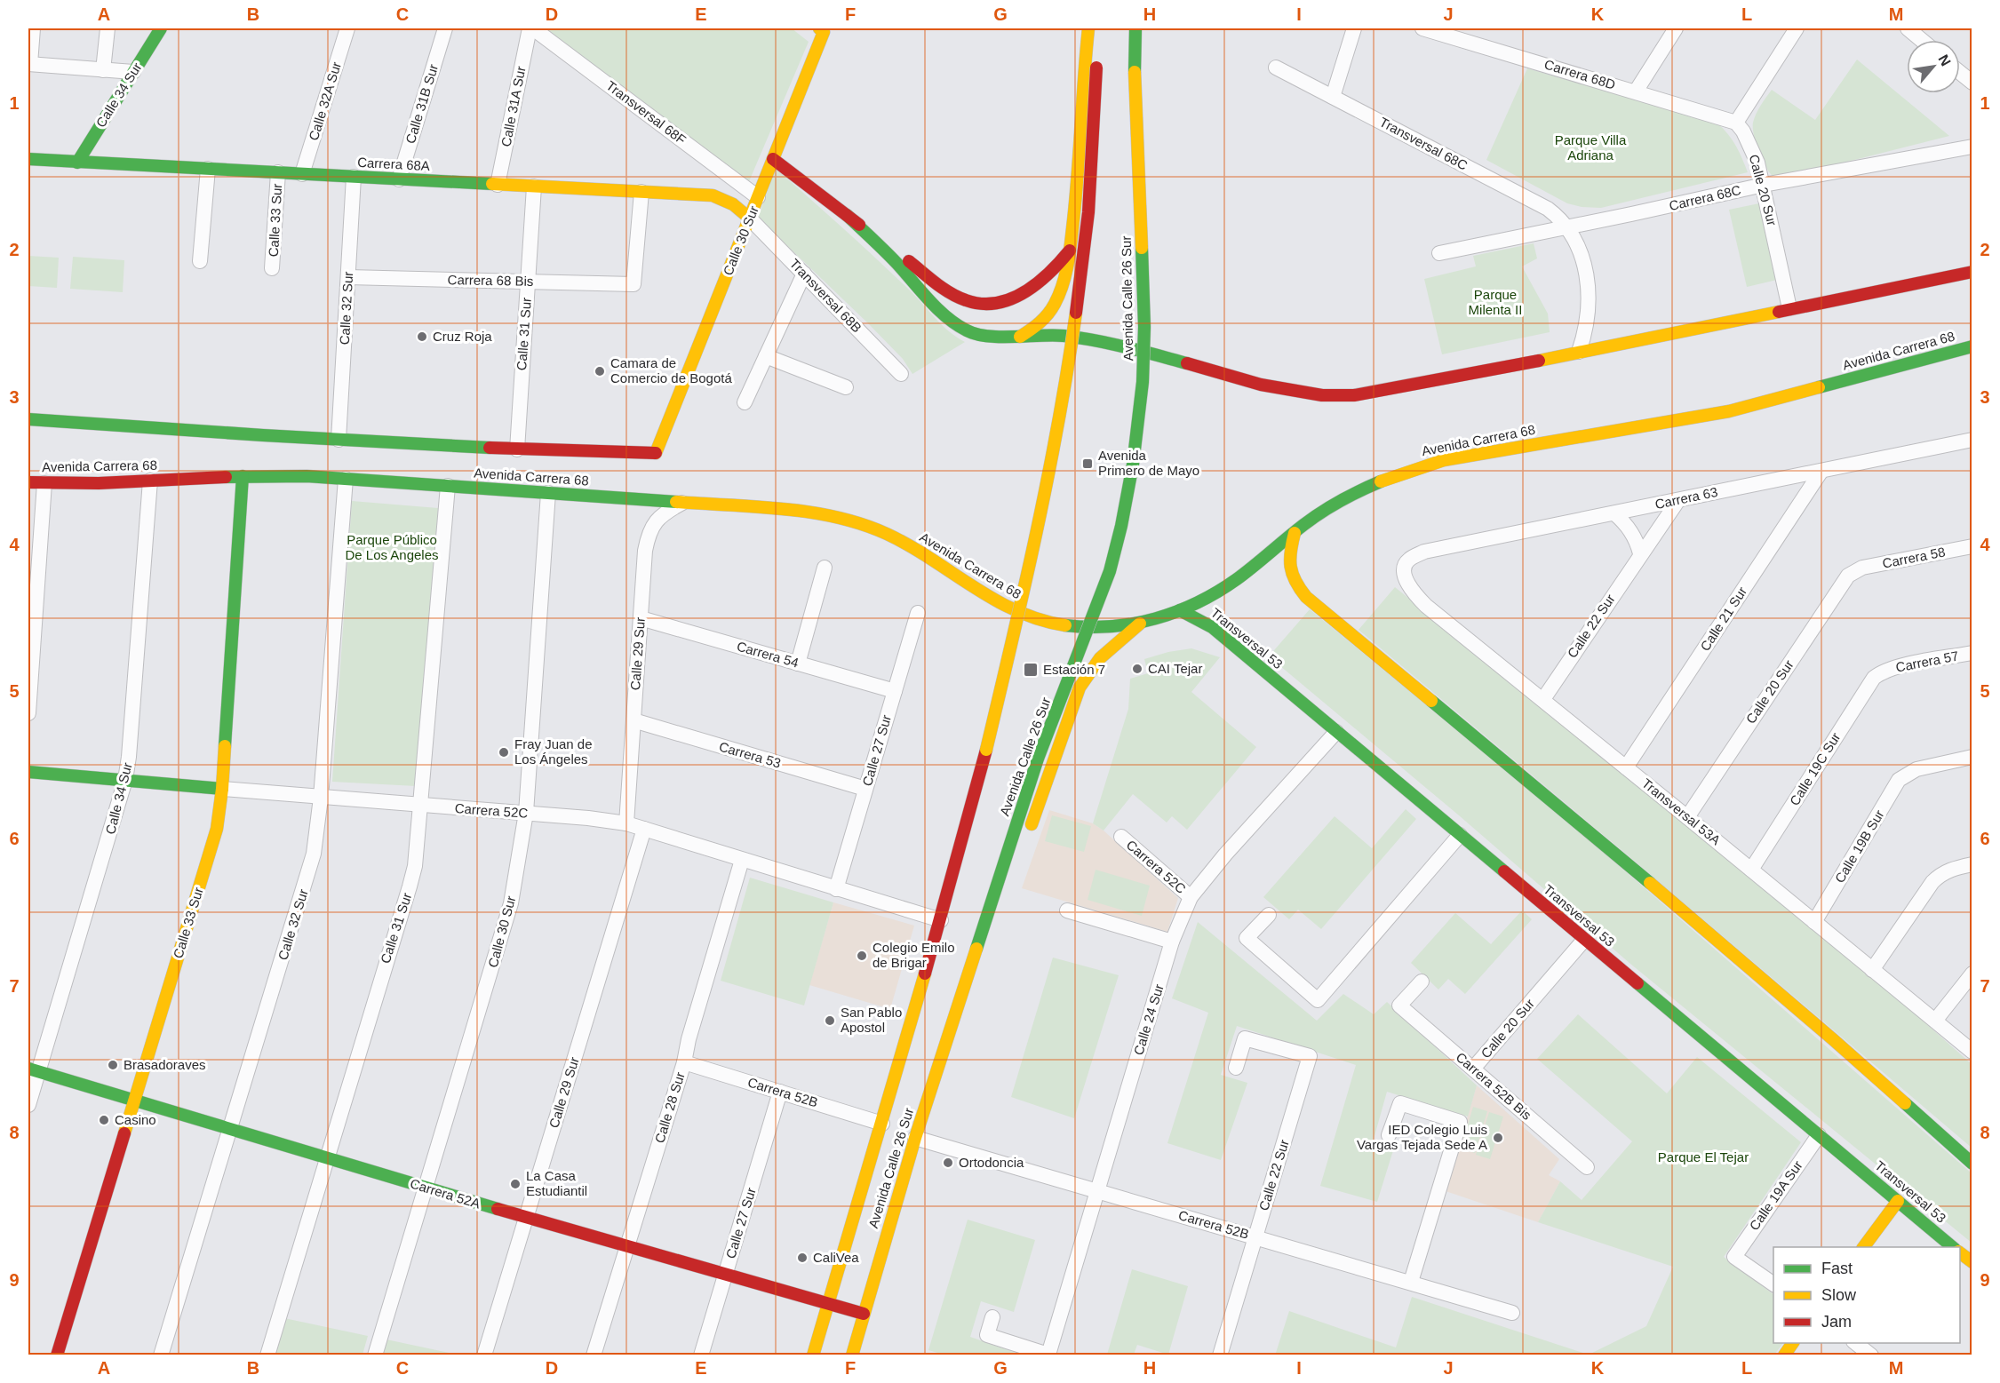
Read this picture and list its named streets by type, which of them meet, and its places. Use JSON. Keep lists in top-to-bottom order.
{
  "streets": {
    "main road": [
      "Calle 34 Sur",
      "Carrera 68A",
      "Calle 33 Sur",
      "Calle 30 Sur",
      "Avenida Calle 26 Sur",
      "Avenida Carrera 68",
      "Transversal 53",
      "Carrera 52C",
      "Carrera 52A"
    ],
    "street": [
      "Carrera 68D",
      "Calle 32A Sur",
      "Calle 31B Sur",
      "Calle 31A Sur",
      "Transversal 68F",
      "Transversal 68C",
      "Calle 20 Sur",
      "Carrera 68C",
      "Carrera 68 Bis",
      "Transversal 68B",
      "Calle 32 Sur",
      "Calle 31 Sur",
      "Carrera 63",
      "Carrera 58",
      "Calle 21 Sur",
      "Calle 22 Sur",
      "Calle 29 Sur",
      "Carrera 54",
      "Carrera 57",
      "Calle 27 Sur",
      "Carrera 53",
      "Calle 19C Sur",
      "Transversal 53A",
      "Calle 19B Sur",
      "Calle 24 Sur",
      "Carrera 52B Bis",
      "Carrera 52B",
      "Calle 28 Sur",
      "Calle 19A Sur"
    ]
  },
  "crossings": [
    ["Carrera 68D", "Calle 20 Sur"],
    ["Calle 34 Sur", "Carrera 68A"],
    ["Calle 34 Sur", "Avenida Carrera 68"],
    ["Calle 34 Sur", "Carrera 52C"],
    ["Calle 34 Sur", "Carrera 52A"],
    ["Calle 32A Sur", "Carrera 68A"],
    ["Calle 31B Sur", "Carrera 68A"],
    ["Calle 31A Sur", "Transversal 68F"],
    ["Calle 31A Sur", "Carrera 68A"],
    ["Transversal 68F", "Calle 30 Sur"],
    ["Transversal 68C", "Carrera 68C"],
    ["Carrera 68A", "Calle 33 Sur"],
    ["Carrera 68A", "Calle 30 Sur"],
    ["Carrera 68A", "Carrera 68 Bis"],
    ["Carrera 68A", "Transversal 68B"],
    ["Carrera 68A", "Calle 32 Sur"],
    ["Carrera 68A", "Calle 31 Sur"],
    ["Calle 20 Sur", "Carrera 68C"],
    ["Calle 20 Sur", "Carrera 58"],
    ["Calle 20 Sur", "Transversal 53"],
    ["Calle 20 Sur", "Transversal 53A"],
    ["Calle 20 Sur", "Carrera 52B Bis"],
    ["Calle 33 Sur", "Avenida Carrera 68"],
    ["Calle 33 Sur", "Carrera 52C"],
    ["Calle 33 Sur", "Carrera 52A"],
    ["Calle 30 Sur", "Transversal 68B"],
    ["Calle 30 Sur", "Avenida Carrera 68"],
    ["Calle 30 Sur", "Carrera 52C"],
    ["Calle 30 Sur", "Carrera 52A"],
    ["Carrera 68 Bis", "Calle 32 Sur"],
    ["Carrera 68 Bis", "Calle 31 Sur"],
    ["Avenida Calle 26 Sur", "Carrera 52C"],
    ["Avenida Calle 26 Sur", "Carrera 52B"],
    ["Avenida Calle 26 Sur", "Carrera 52A"],
    ["Calle 32 Sur", "Avenida Carrera 68"],
    ["Calle 32 Sur", "Carrera 52C"],
    ["Calle 32 Sur", "Carrera 52A"],
    ["Calle 31 Sur", "Avenida Carrera 68"],
    ["Calle 31 Sur", "Carrera 52C"],
    ["Calle 31 Sur", "Carrera 52A"],
    ["Avenida Carrera 68", "Transversal 53"],
    ["Avenida Carrera 68", "Calle 29 Sur"],
    ["Carrera 63", "Calle 21 Sur"],
    ["Carrera 63", "Calle 22 Sur"],
    ["Carrera 63", "Transversal 53A"],
    ["Calle 21 Sur", "Transversal 53A"],
    ["Calle 22 Sur", "Transversal 53A"],
    ["Calle 22 Sur", "Carrera 52B"],
    ["Transversal 53", "Calle 24 Sur"],
    ["Transversal 53", "Calle 19A Sur"],
    ["Calle 29 Sur", "Carrera 54"],
    ["Calle 29 Sur", "Carrera 53"],
    ["Calle 29 Sur", "Carrera 52C"],
    ["Calle 29 Sur", "Carrera 52A"],
    ["Carrera 54", "Calle 27 Sur"],
    ["Carrera 57", "Calle 19C Sur"],
    ["Calle 27 Sur", "Carrera 53"],
    ["Calle 27 Sur", "Carrera 52C"],
    ["Calle 27 Sur", "Carrera 52B"],
    ["Calle 27 Sur", "Carrera 52A"],
    ["Calle 19C Sur", "Transversal 53A"],
    ["Carrera 52C", "Calle 24 Sur"],
    ["Carrera 52C", "Calle 28 Sur"],
    ["Transversal 53A", "Calle 19B Sur"],
    ["Calle 24 Sur", "Carrera 52B"],
    ["Carrera 52B", "Calle 28 Sur"],
    ["Calle 28 Sur", "Carrera 52A"]
  ],
  "parks": [
    "Parque Villa Adriana",
    "Parque Milenta II",
    "Parque Público De Los Angeles",
    "Parque El Tejar"
  ],
  "places": {
    "other": [
      "Cruz Roja",
      "Camara de Comercio de Bogotá",
      "CAI Tejar",
      "Fray Juan de Los Ángeles",
      "Colegio Emilo de Brigar",
      "San Pablo Apostol",
      "Brasadoraves",
      "Casino",
      "IED Colegio Luis Vargas Tejada Sede A",
      "Ortodoncia",
      "La Casa Estudiantil",
      "CaliVea"
    ],
    "transit": ["Avenida Primero de Mayo", "Estación 7"]
  },
  "legend": ["Fast", "Slow", "Jam"],
  "north": "top right",
  "grid": {
    "columns": [
      "A",
      "B",
      "C",
      "D",
      "E",
      "F",
      "G",
      "H",
      "I",
      "J",
      "K",
      "L",
      "M"
    ],
    "rows": [
      "1",
      "2",
      "3",
      "4",
      "5",
      "6",
      "7",
      "8",
      "9"
    ]
  }
}
